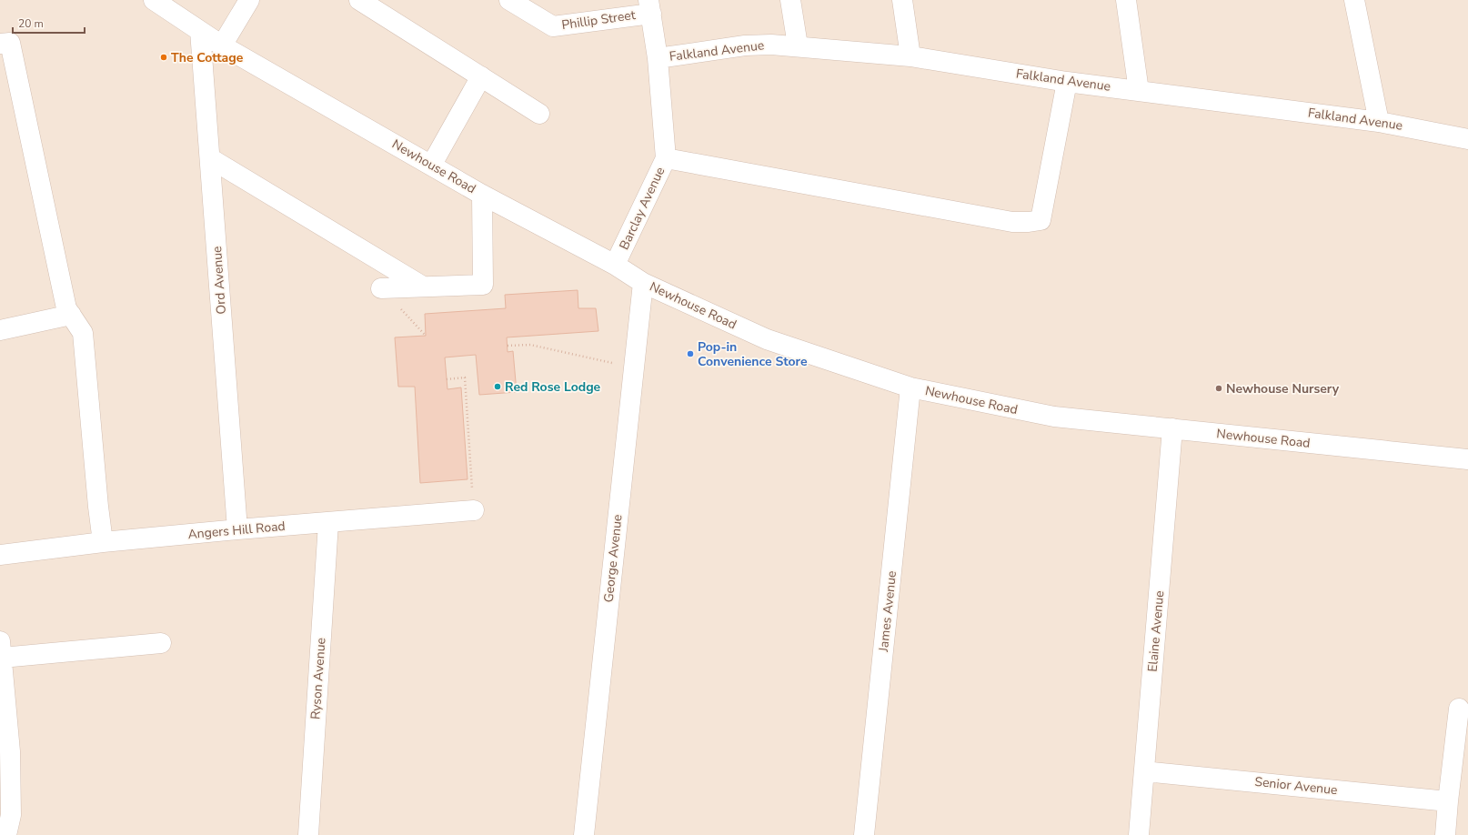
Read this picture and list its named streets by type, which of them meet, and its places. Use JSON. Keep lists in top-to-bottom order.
{
  "streets": {
    "street": [
      "Phillip Street",
      "Falkland Avenue",
      "Newhouse Road",
      "Barclay Avenue",
      "Ord Avenue",
      "Angers Hill Road",
      "George Avenue",
      "James Avenue",
      "Elaine Avenue",
      "Ryson Avenue",
      "Senior Avenue"
    ]
  },
  "crossings": [
    ["Phillip Street", "Barclay Avenue"],
    ["Falkland Avenue", "Barclay Avenue"],
    ["Newhouse Road", "Barclay Avenue"],
    ["Newhouse Road", "Ord Avenue"],
    ["Newhouse Road", "George Avenue"],
    ["Newhouse Road", "James Avenue"],
    ["Newhouse Road", "Elaine Avenue"],
    ["Ord Avenue", "Angers Hill Road"],
    ["Angers Hill Road", "Ryson Avenue"],
    ["Elaine Avenue", "Senior Avenue"]
  ],
  "places": [
    "The Cottage",
    "Pop-in Convenience Store",
    "Red Rose Lodge",
    "Newhouse Nursery"
  ],
  "scale_bar": "20 m"
}
